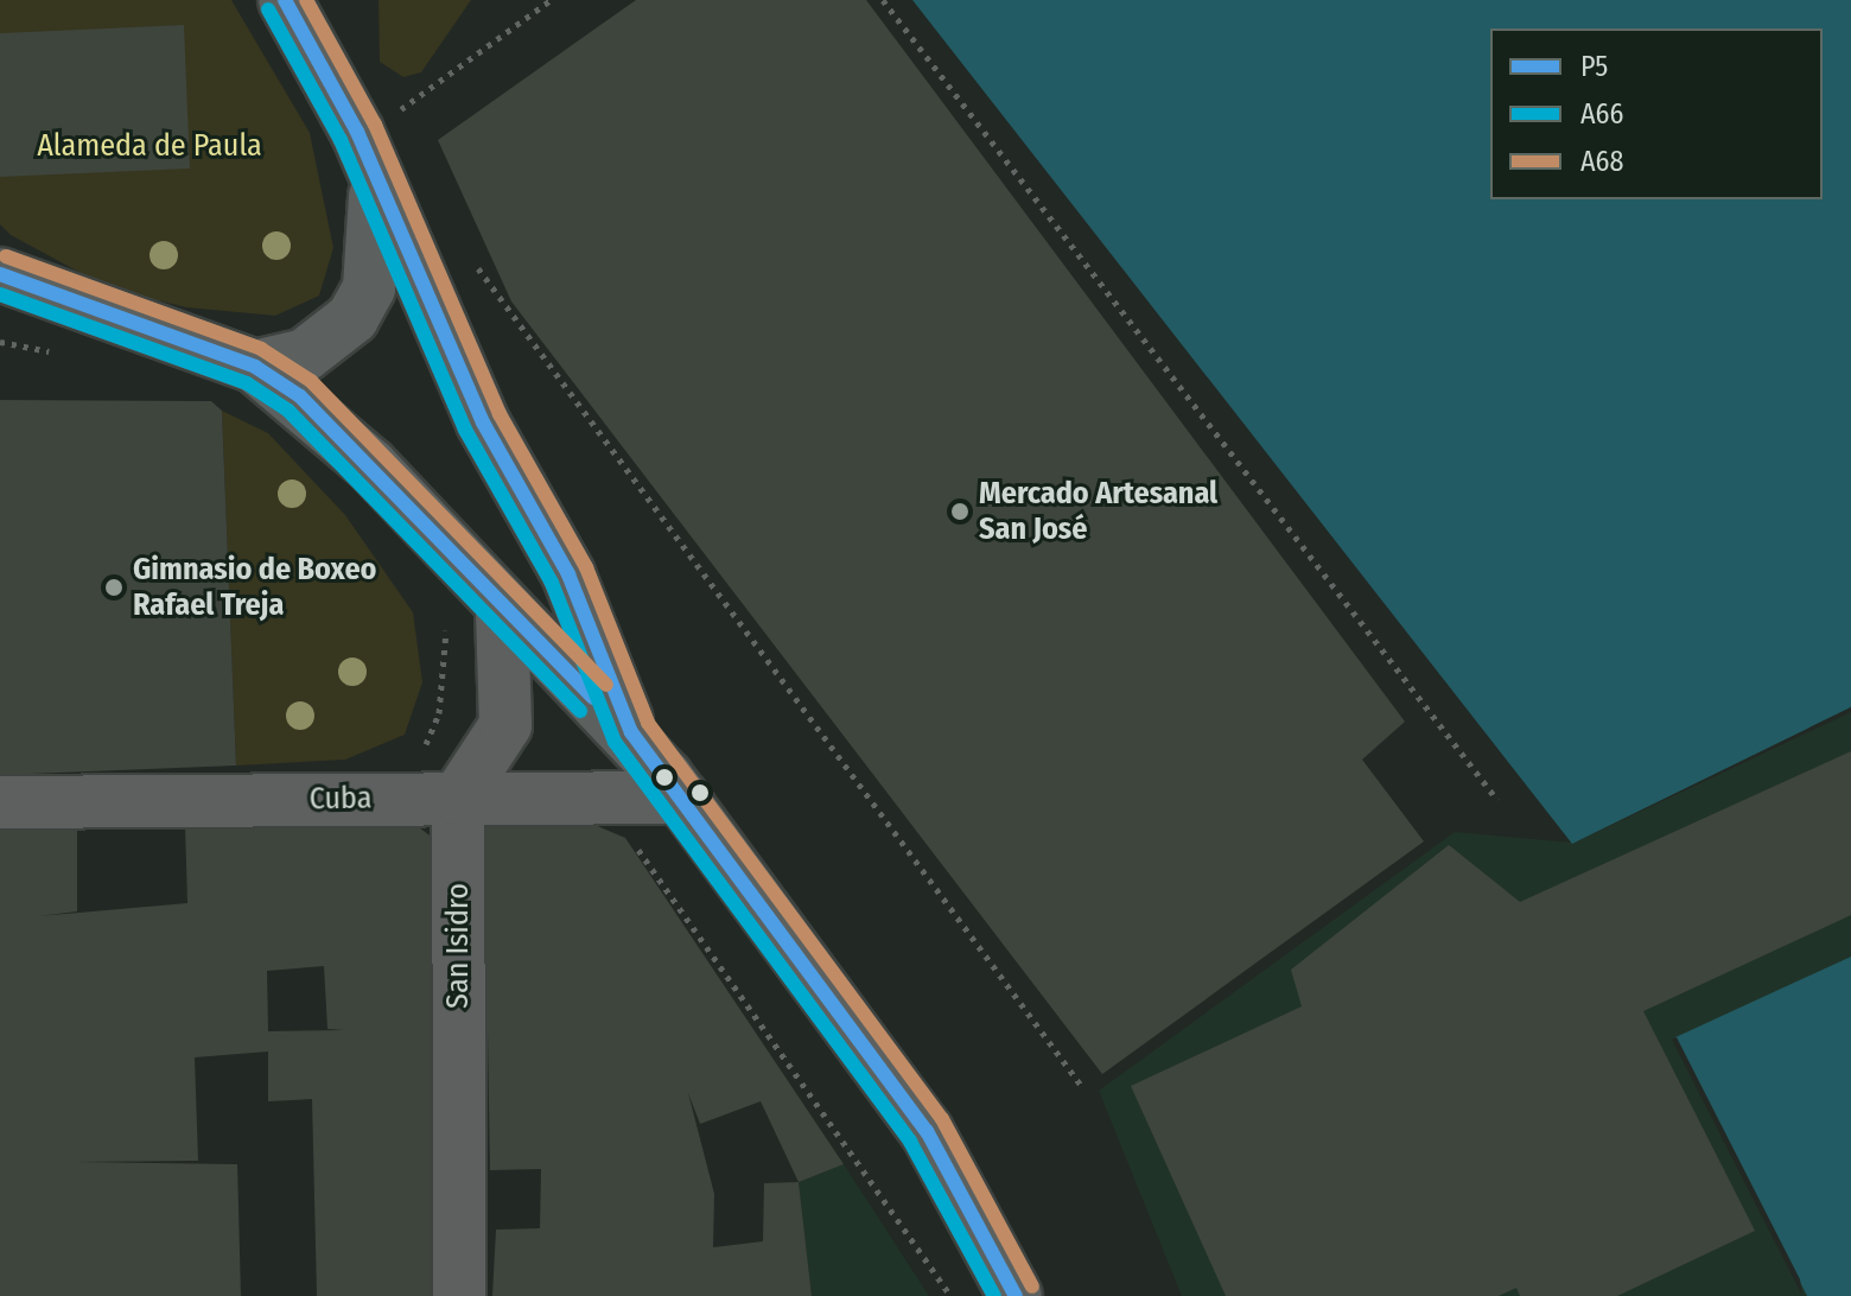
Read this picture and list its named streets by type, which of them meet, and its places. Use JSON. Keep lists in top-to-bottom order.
{
  "streets": {
    "street": ["Cuba", "San Isidro"]
  },
  "crossings": [
    ["Cuba", "San Isidro"]
  ],
  "parks": ["Alameda de Paula"],
  "places": ["Mercado Artesanal San José", "Gimnasio de Boxeo Rafael Treja"],
  "lines": ["transit line P5", "transit line A68", "transit line A66"],
  "legend": ["P5", "A66", "A68"]
}
